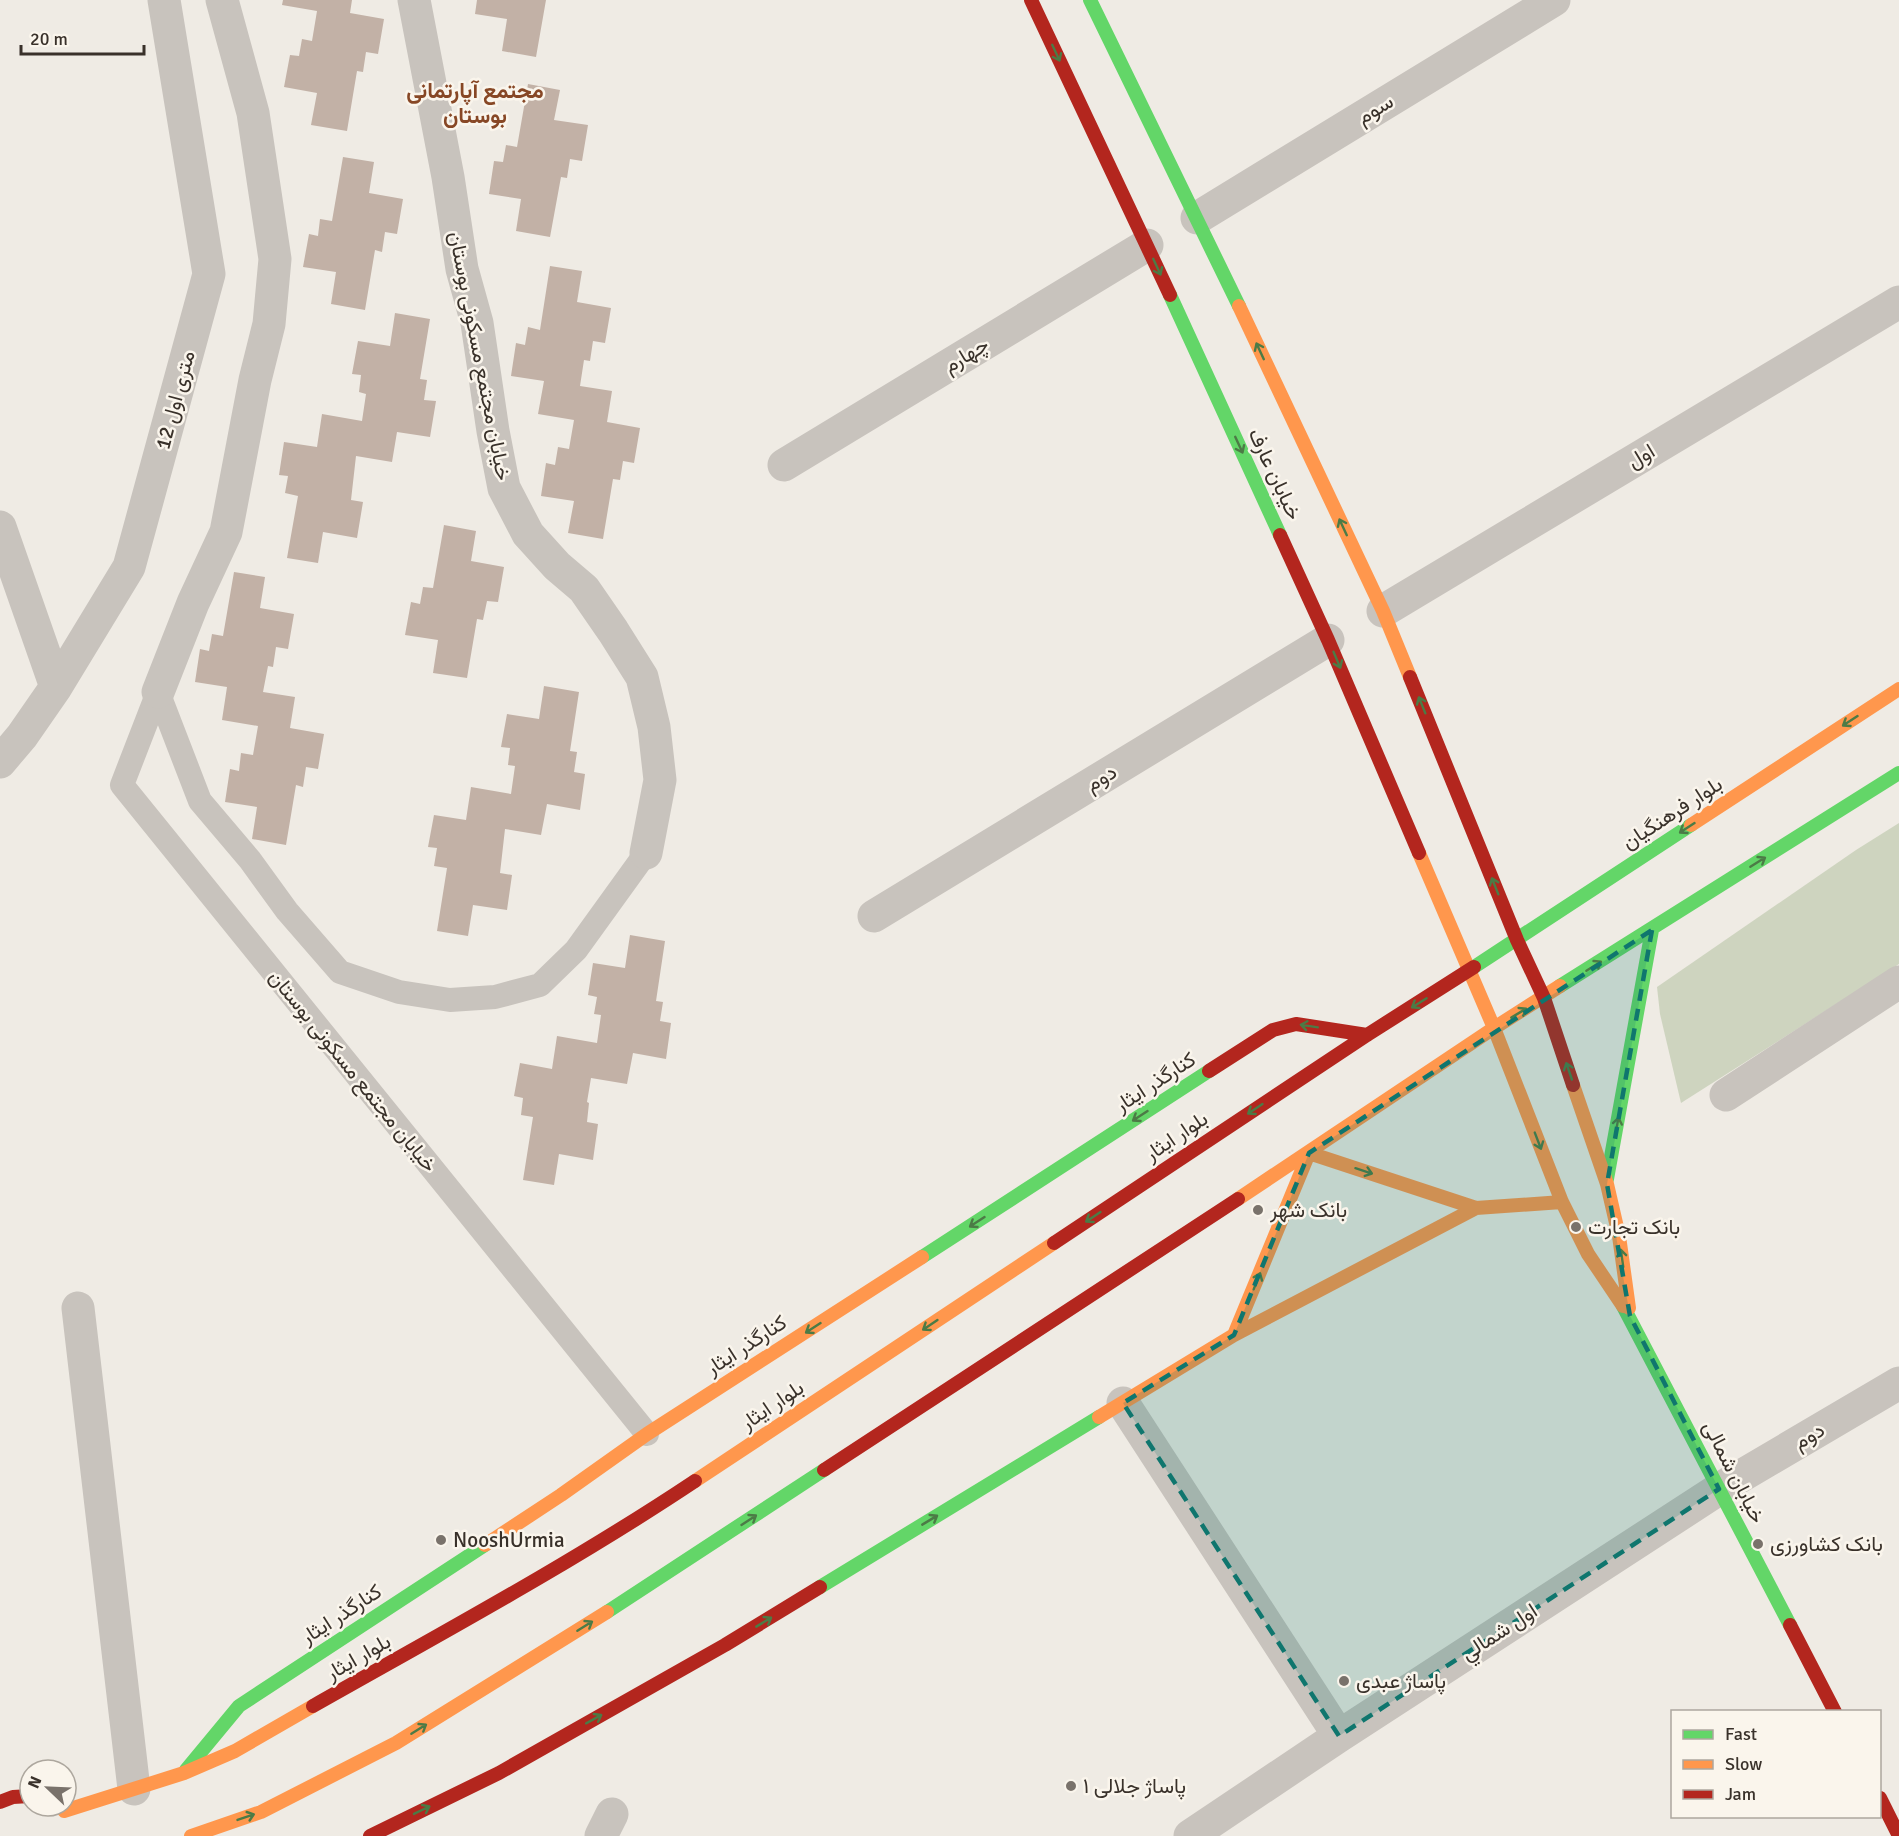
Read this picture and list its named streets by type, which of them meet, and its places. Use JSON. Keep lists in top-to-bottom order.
{
  "streets": {
    "main road": [
      "خیابان عارف",
      "بلوار فرهنگیان",
      "کنارگذر ایثار",
      "بلوار ایثار",
      "خیابان شمالی"
    ],
    "street": [
      "سوم",
      "چهارم",
      "خیابان مجتمع مسکونی بوستان",
      "12 متری اول",
      "اول",
      "دوم",
      "اول شمالي"
    ]
  },
  "crossings": [
    ["سوم", "خیابان عارف"],
    ["چهارم", "خیابان عارف"],
    ["خیابان مجتمع مسکونی بوستان", "کنارگذر ایثار"],
    ["اول", "خیابان عارف"],
    ["خیابان عارف", "دوم"],
    ["خیابان عارف", "بلوار فرهنگیان"],
    ["خیابان عارف", "بلوار ایثار"],
    ["خیابان عارف", "خیابان شمالی"],
    ["دوم", "خیابان شمالی"],
    ["دوم", "اول شمالي"],
    ["بلوار فرهنگیان", "بلوار ایثار"],
    ["کنارگذر ایثار", "بلوار ایثار"],
    ["خیابان شمالی", "اول شمالي"]
  ],
  "one_way": ["کنارگذر ایثار"],
  "districts": ["مجتمع آپارتمانی بوستان"],
  "places": [
    "بانک شهر",
    "بانک تجارت",
    "NooshUrmia",
    "بانک کشاورزی",
    "پاساژ عبدی",
    "پاساژ جلالی ۱"
  ],
  "legend": ["Fast", "Slow", "Jam"],
  "scale_bar": "20 m",
  "north": "top left"
}
